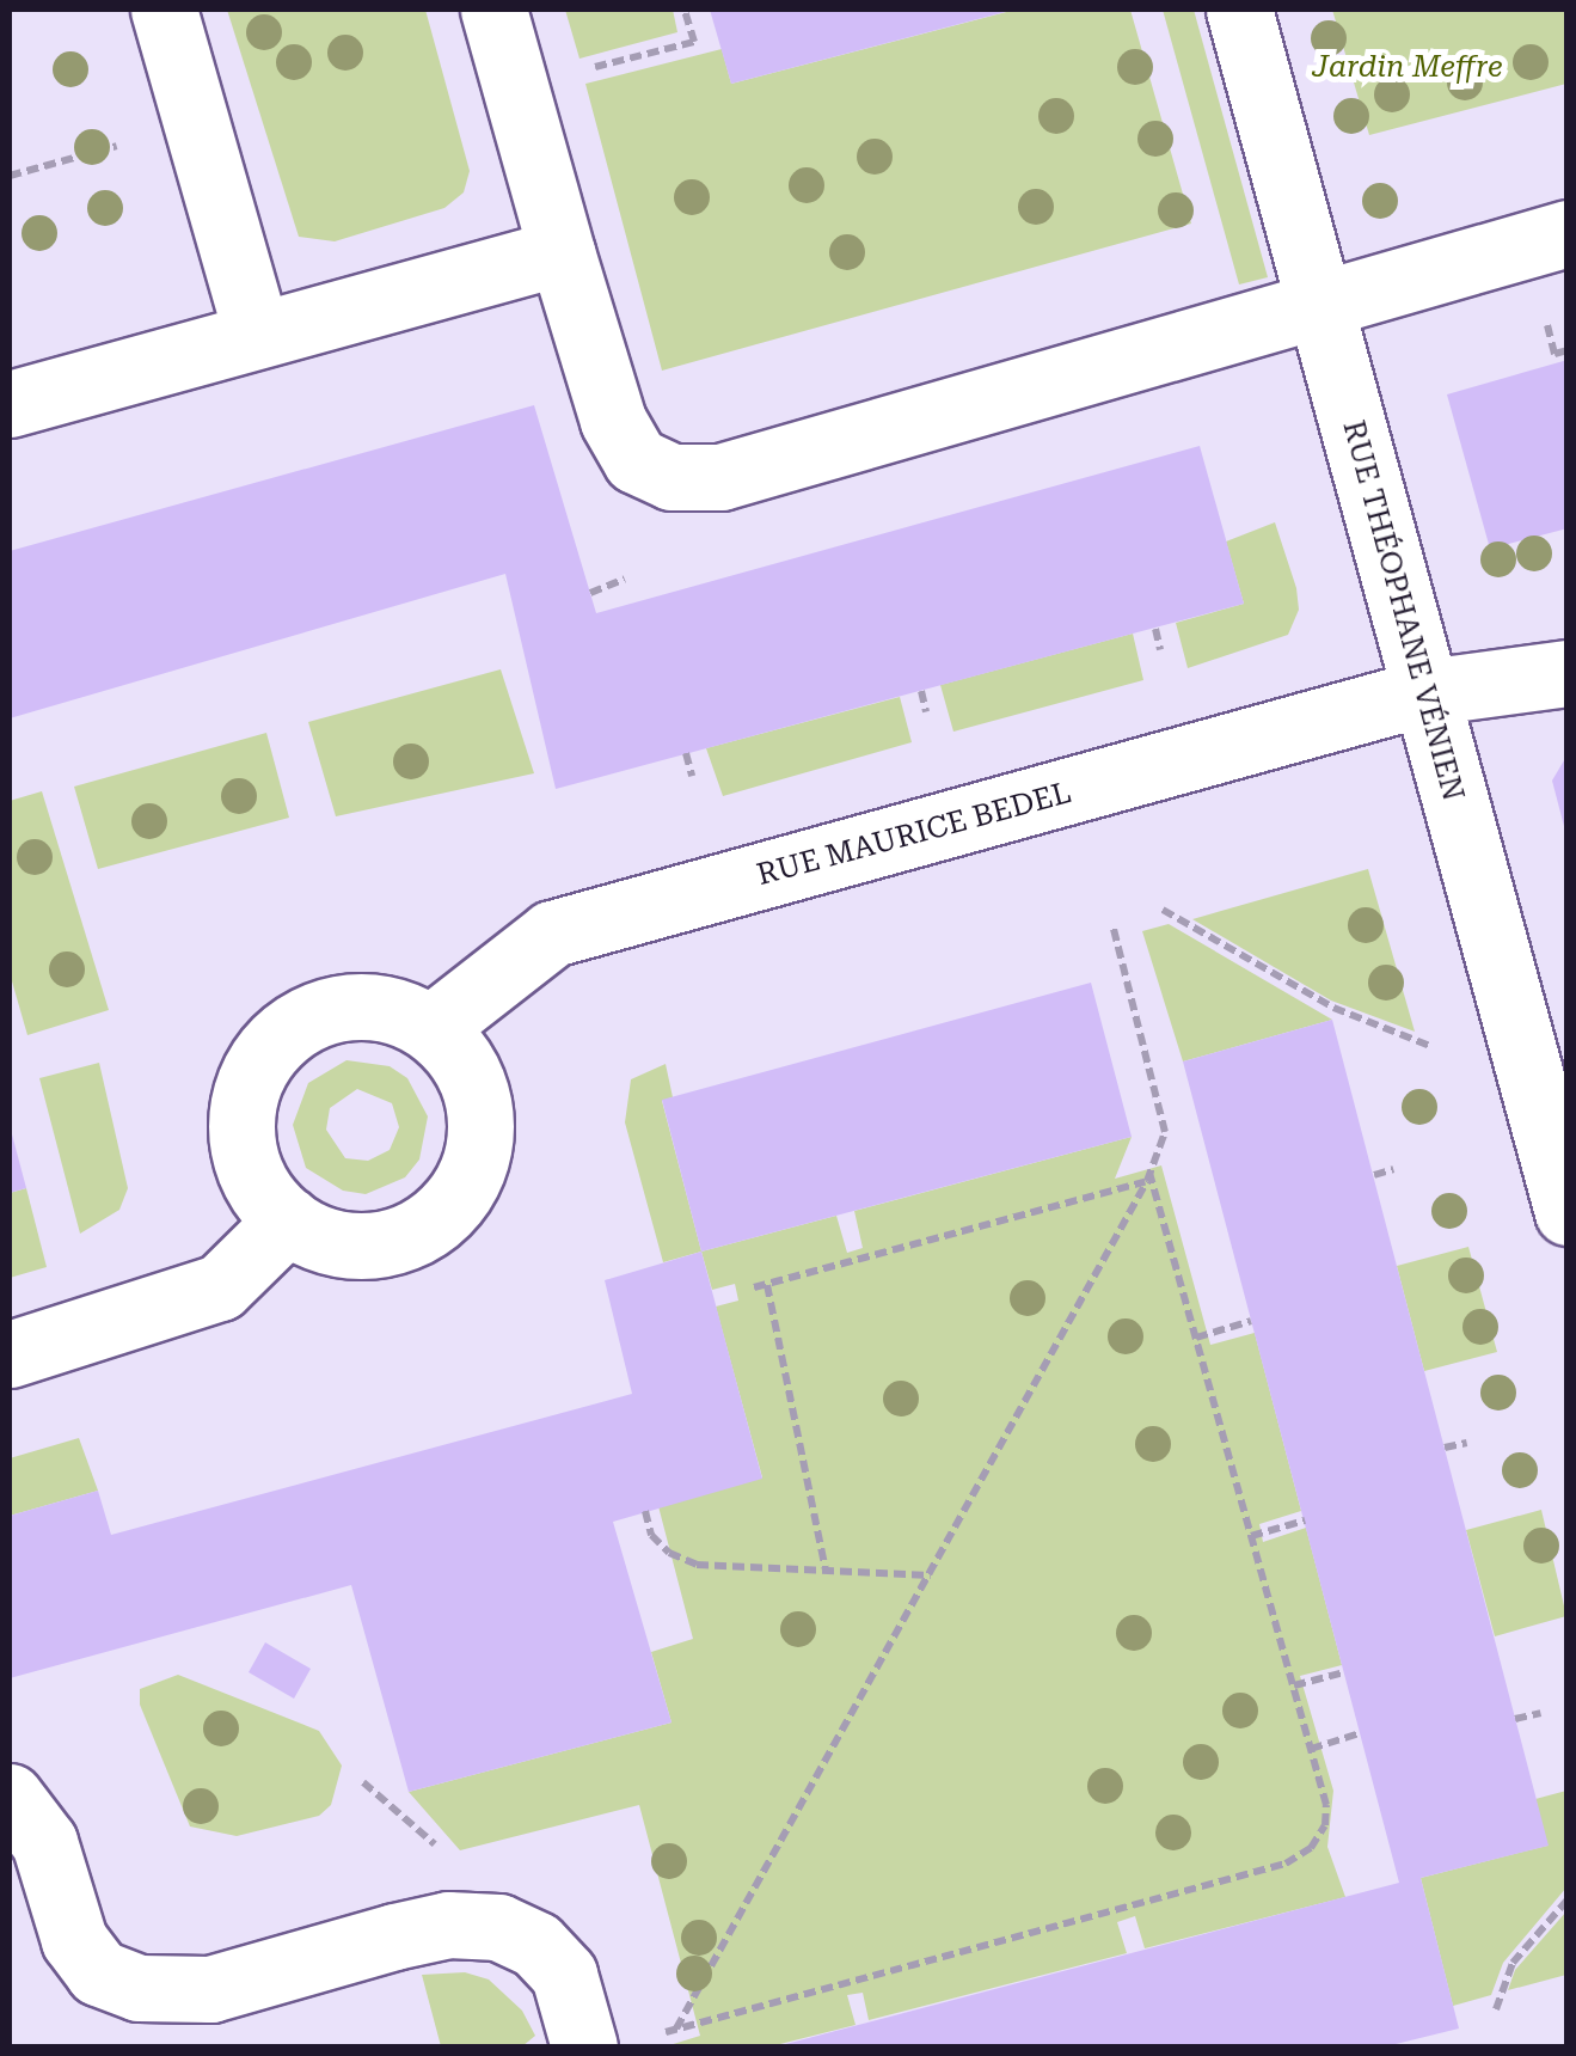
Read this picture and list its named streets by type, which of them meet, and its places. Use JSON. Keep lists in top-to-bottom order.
{
  "streets": {
    "street": ["RUE THÉOPHANE VÉNIEN", "RUE MAURICE BEDEL"]
  },
  "crossings": [
    ["RUE THÉOPHANE VÉNIEN", "RUE MAURICE BEDEL"]
  ],
  "parks": ["Jardin Meffre"]
}
